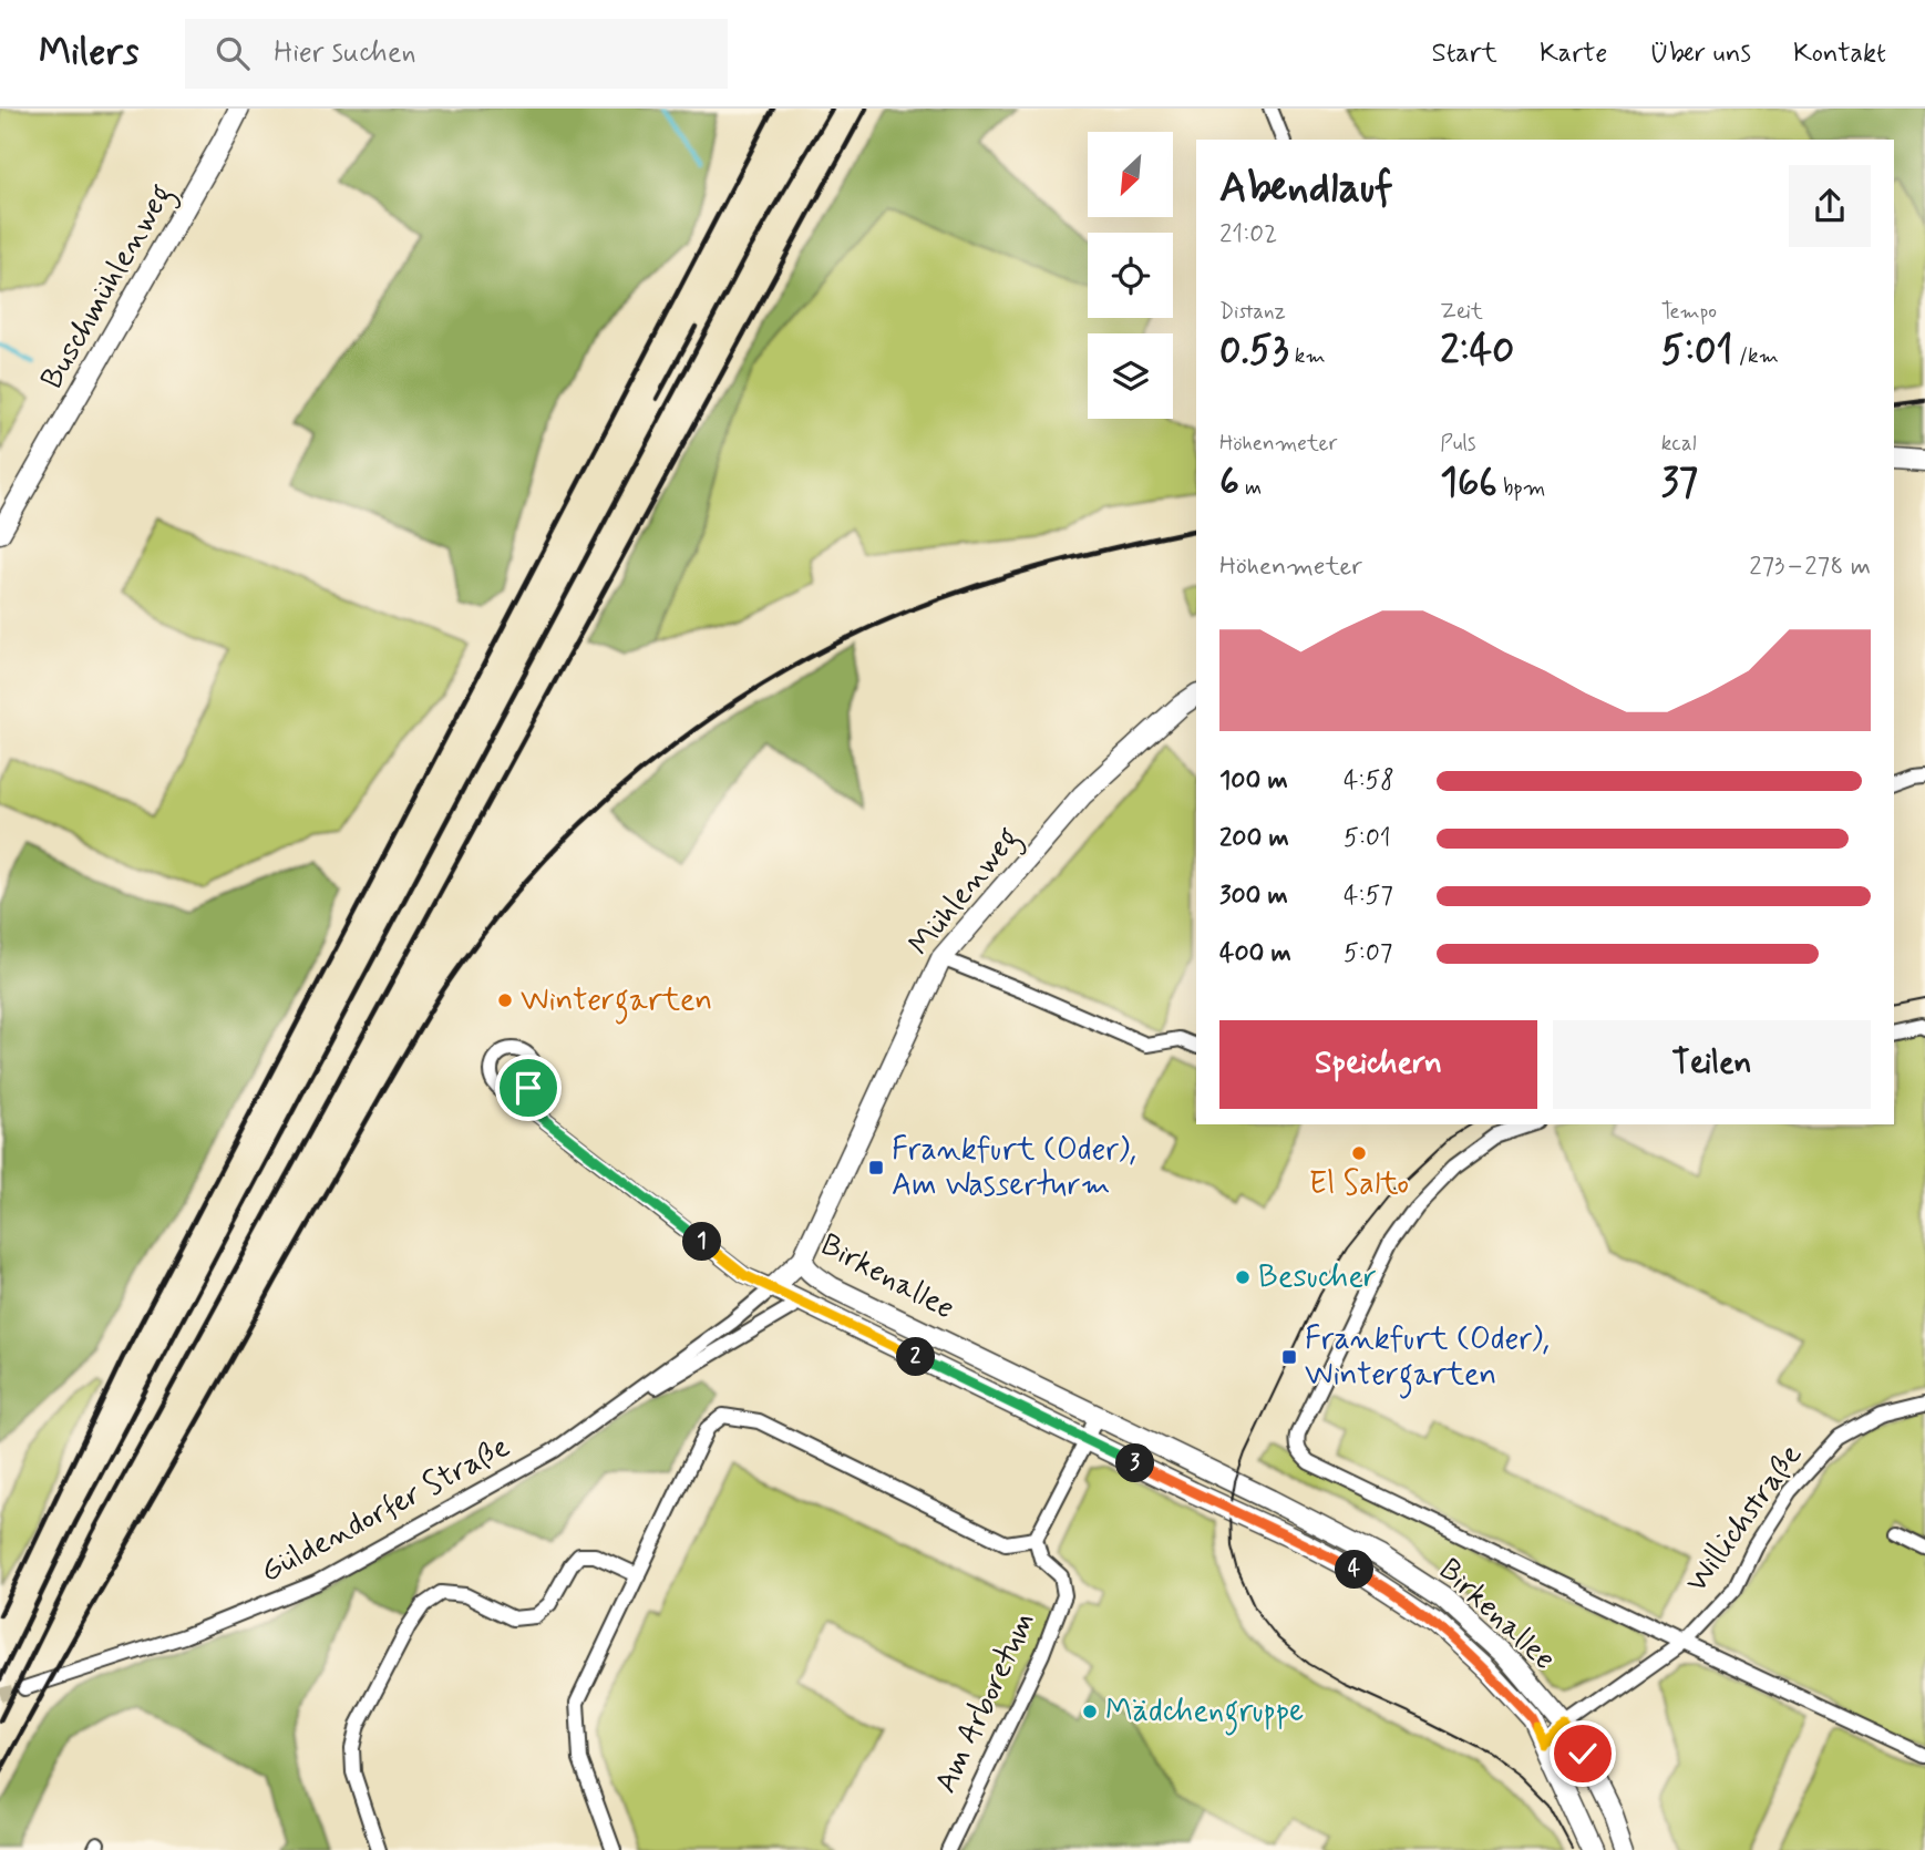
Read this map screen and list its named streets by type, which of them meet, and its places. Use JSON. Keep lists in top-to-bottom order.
{
  "streets": {
    "street": [
      "Buschmühlenweg",
      "Mühlenweg",
      "Birkenallee",
      "Güldendorfer Straße",
      "Willichstraße",
      "Am Arboretum"
    ]
  },
  "crossings": [
    ["Mühlenweg", "Birkenallee"],
    ["Birkenallee", "Güldendorfer Straße"],
    ["Birkenallee", "Willichstraße"]
  ],
  "places": {
    "other": [
      "Wintergarten",
      "El Salto",
      "Besucher",
      "Mädchengruppe"
    ],
    "transit": ["Frankfurt (Oder), Am Wasserturm", "Frankfurt (Oder), Wintergarten"]
  },
  "north": "bottom left",
  "page": {
    "header": "Milers",
    "search": "Hier suchen",
    "nav": [
      "Start",
      "Karte",
      "Über uns",
      "Kontakt"
    ],
    "heading": ["Abendlauf", "21:02"],
    "stats": [
      ["Distanz", "0.53 km"],
      ["Zeit", "2:40"],
      ["Tempo", "5:01 /km"],
      ["Höhenmeter", "6 m"],
      ["Puls", "166 bpm"],
      ["kcal", "37"]
    ],
    "chart": ["Höhenmeter", "273–278 m"],
    "list": [
      {
        "name": "100 m",
        "note": "4:58"
      },
      {
        "name": "200 m",
        "note": "5:01"
      },
      {
        "name": "300 m",
        "note": "4:57"
      },
      {
        "name": "400 m",
        "note": "5:07"
      }
    ],
    "buttons": ["Speichern", "Teilen"],
    "pins": [
      "1",
      "2",
      "3",
      "4"
    ]
  }
}
